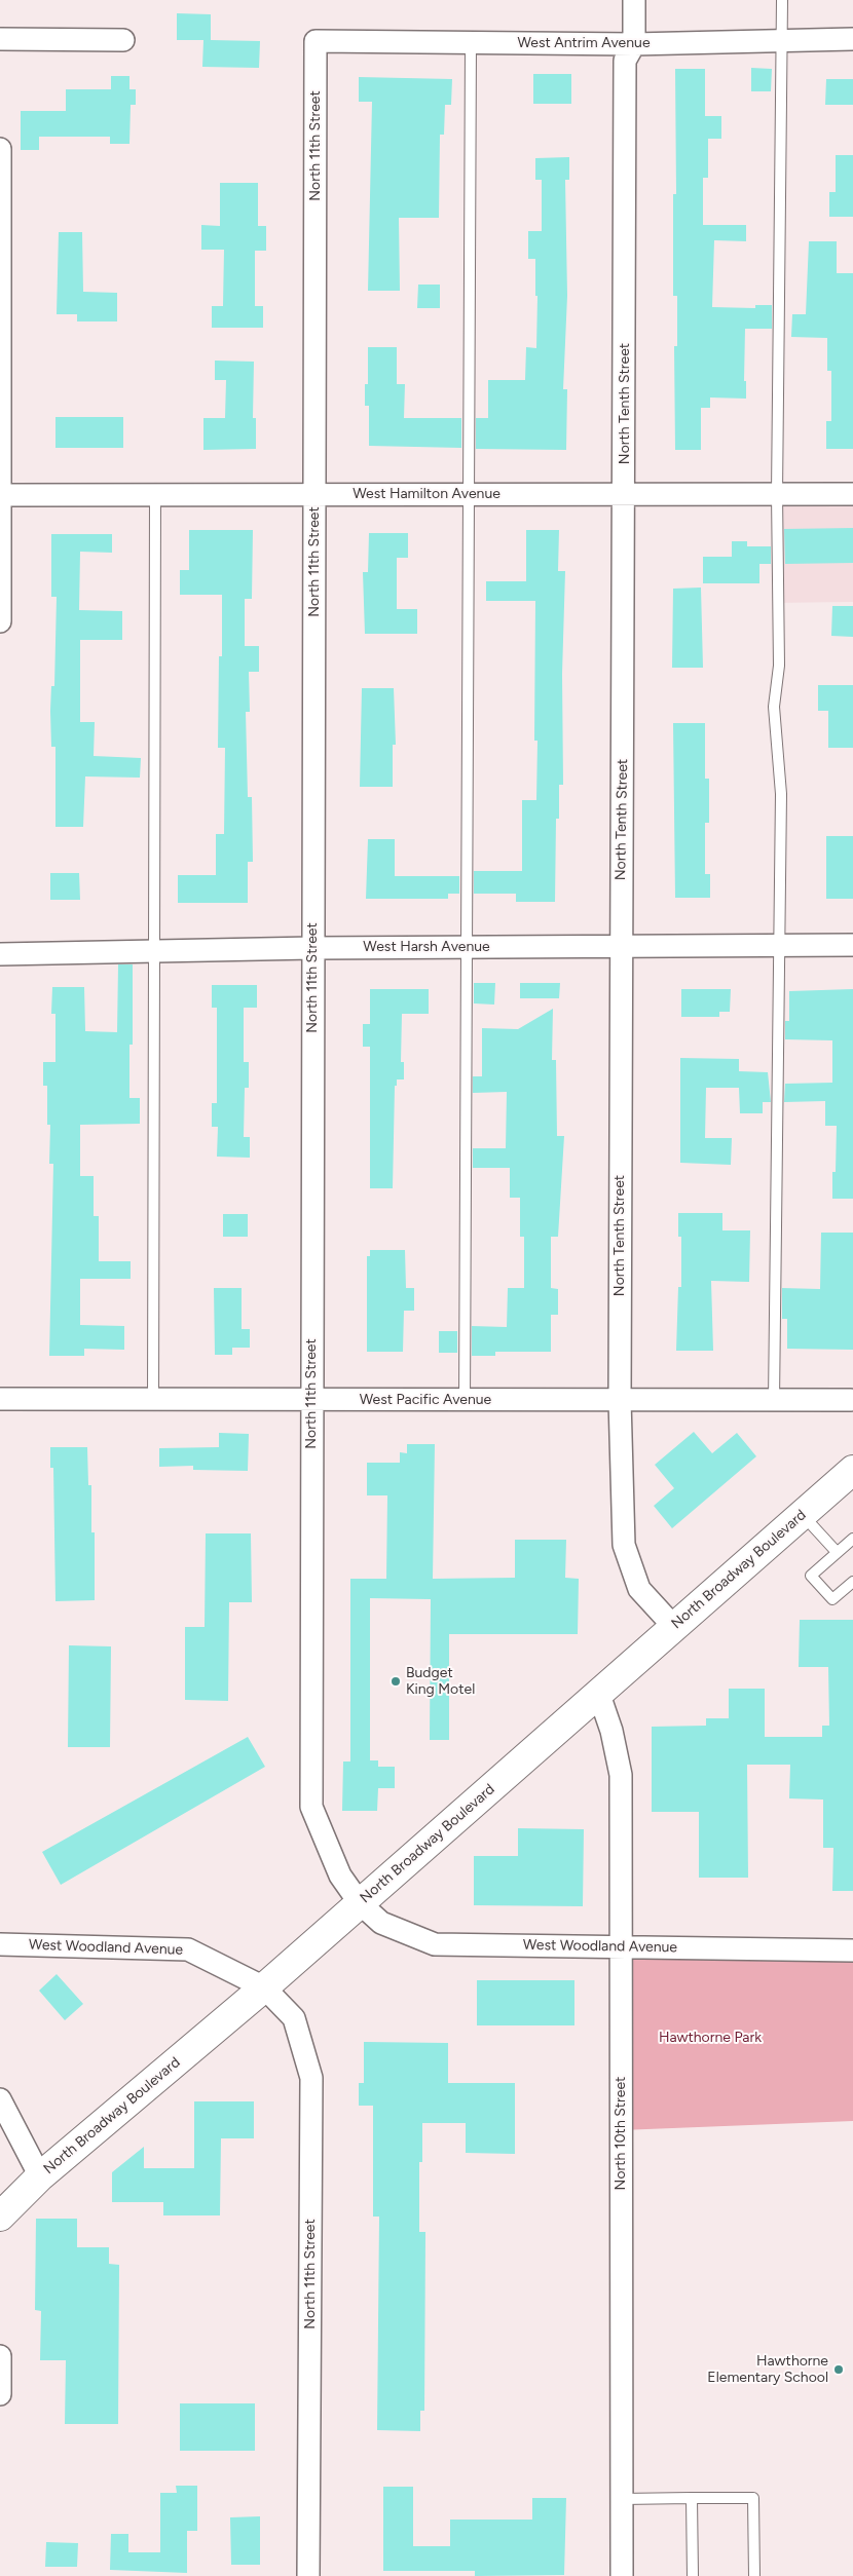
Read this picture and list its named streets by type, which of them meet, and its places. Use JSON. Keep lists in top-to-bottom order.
{
  "streets": {
    "main road": ["North Broadway Boulevard"],
    "street": [
      "West Antrim Avenue",
      "North 11th Street",
      "North Tenth Street",
      "West Hamilton Avenue",
      "West Harsh Avenue",
      "West Pacific Avenue",
      "West Woodland Avenue",
      "North 10th Street"
    ]
  },
  "crossings": [
    ["West Antrim Avenue", "North 11th Street"],
    ["West Antrim Avenue", "North Tenth Street"],
    ["North 11th Street", "West Hamilton Avenue"],
    ["North 11th Street", "West Harsh Avenue"],
    ["North 11th Street", "West Pacific Avenue"],
    ["North 11th Street", "North Broadway Boulevard"],
    ["North 11th Street", "West Woodland Avenue"],
    ["North Tenth Street", "West Hamilton Avenue"],
    ["North Tenth Street", "West Harsh Avenue"],
    ["North Tenth Street", "West Pacific Avenue"],
    ["North Tenth Street", "North Broadway Boulevard"],
    ["North Broadway Boulevard", "West Woodland Avenue"],
    ["North Broadway Boulevard", "North 10th Street"],
    ["West Woodland Avenue", "North 10th Street"]
  ],
  "parks": ["Hawthorne Park"],
  "places": ["Budget King Motel", "Hawthorne Elementary School"]
}
